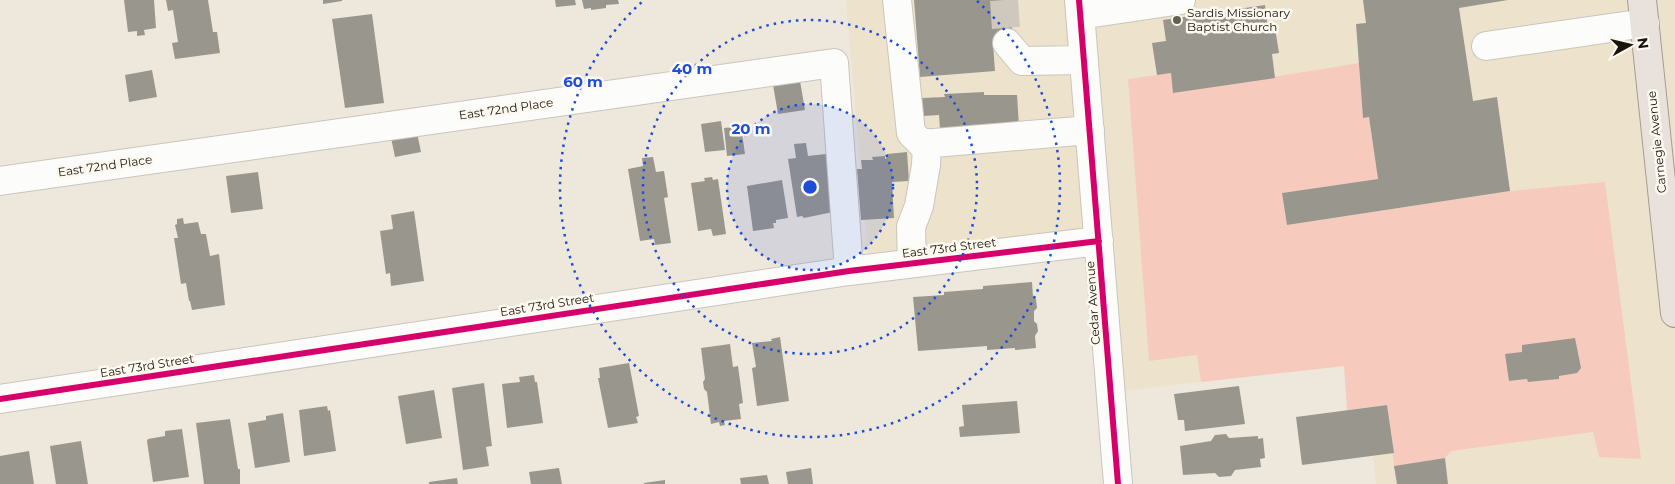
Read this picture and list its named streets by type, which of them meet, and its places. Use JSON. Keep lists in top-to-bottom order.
{
  "streets": {
    "main road": ["Carnegie Avenue"],
    "street": ["East 72nd Place", "East 73rd Street", "Cedar Avenue"]
  },
  "crossings": [
    ["East 72nd Place", "East 73rd Street"],
    ["East 73rd Street", "Cedar Avenue"]
  ],
  "places": ["Sardis Missionary Baptist Church"],
  "north": "right",
  "rings": ["40 m", "60 m", "20 m"]
}
